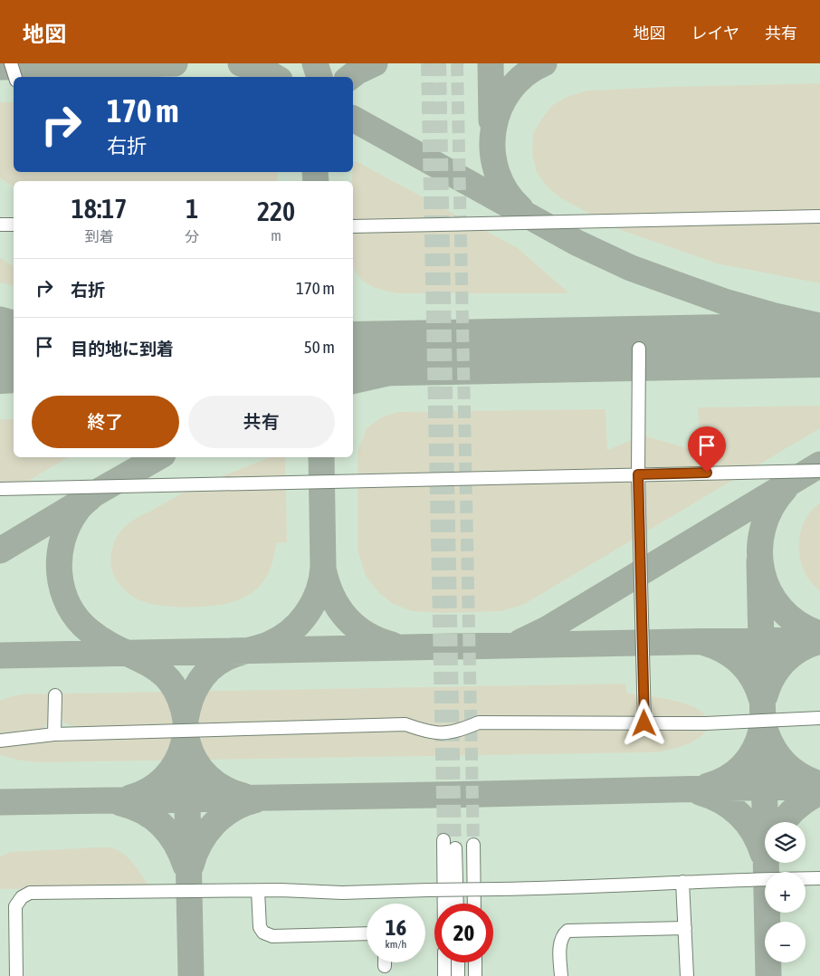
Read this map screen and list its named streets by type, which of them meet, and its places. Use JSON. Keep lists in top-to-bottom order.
{
  "page": {
    "header": "地図",
    "nav": ["地図", "レイヤ", "共有"],
    "turn": ["170 m", "右折"],
    "eta": [
      "18:17",
      "到着",
      "1",
      "分",
      "220",
      "m"
    ],
    "list": [
      {
        "name": "右折",
        "value": "170 m"
      },
      {
        "name": "目的地に到着",
        "value": "50 m"
      }
    ],
    "buttons": ["終了", "共有"],
    "map_buttons": ["+", "−"],
    "speed": "16 km/h",
    "limit": "20"
  }
}
